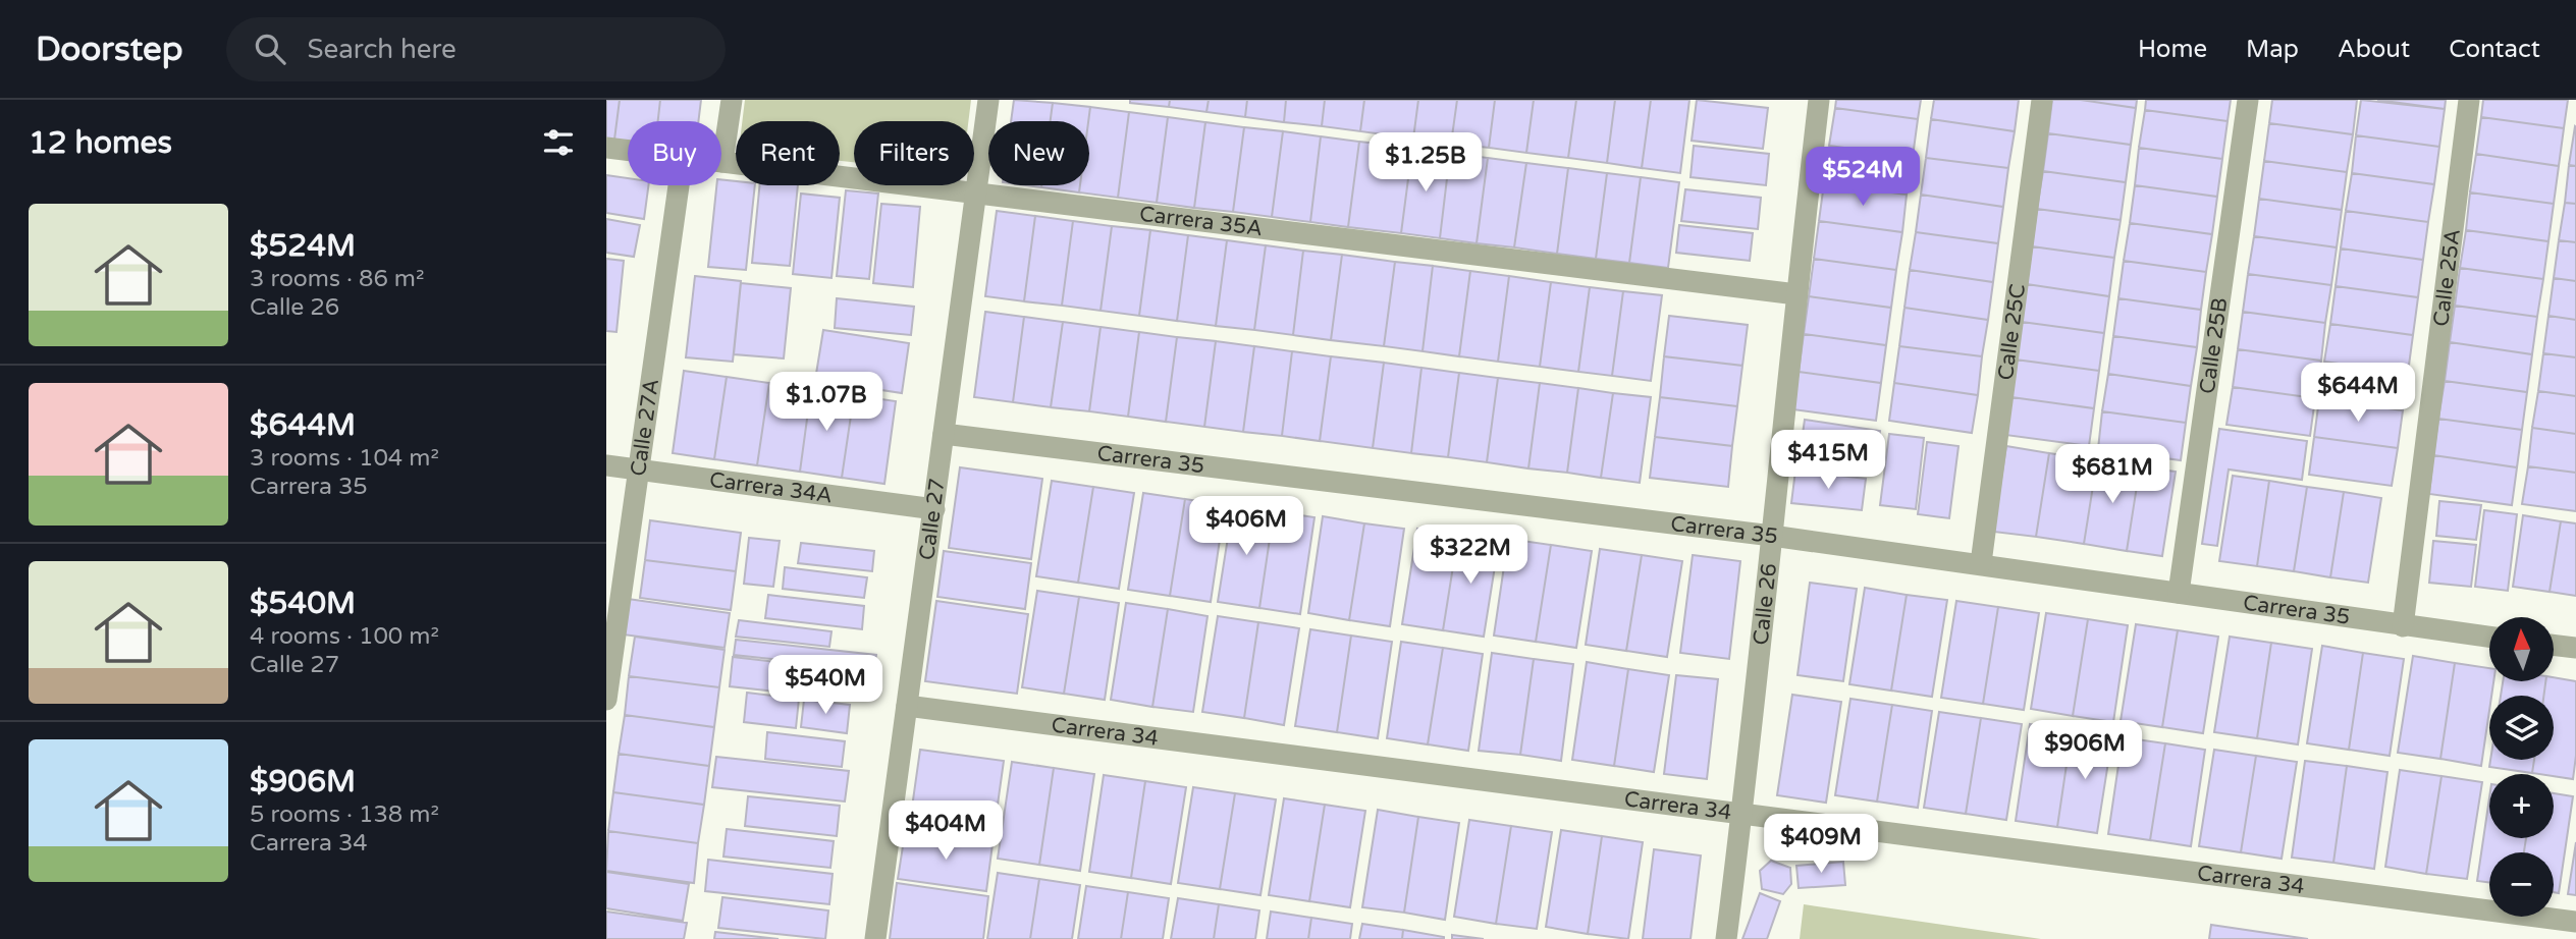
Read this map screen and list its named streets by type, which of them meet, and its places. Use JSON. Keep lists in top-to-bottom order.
{
  "streets": {
    "street": [
      "Carrera 35A",
      "Calle 25A",
      "Calle 25C",
      "Calle 25B",
      "Calle 27A",
      "Carrera 35",
      "Carrera 34A",
      "Calle 27",
      "Calle 26",
      "Carrera 34"
    ]
  },
  "crossings": [
    ["Carrera 35A", "Calle 27"],
    ["Carrera 35A", "Calle 26"],
    ["Calle 25A", "Carrera 35"],
    ["Calle 25C", "Carrera 35"],
    ["Calle 25B", "Carrera 35"],
    ["Calle 27A", "Carrera 34A"],
    ["Carrera 35", "Calle 27"],
    ["Carrera 35", "Calle 26"],
    ["Carrera 34A", "Calle 27"],
    ["Calle 27", "Carrera 34"],
    ["Calle 26", "Carrera 34"]
  ],
  "north": "top",
  "page": {
    "header": "Doorstep",
    "search": "Search here",
    "nav": [
      "Home",
      "Map",
      "About",
      "Contact"
    ],
    "heading": "12 homes",
    "chip": [
      "Buy",
      "Rent",
      "Filters",
      "New"
    ],
    "price": [
      "$1.25B",
      "$524M",
      "$644M",
      "$1.07B",
      "$415M",
      "$681M",
      "$406M",
      "$322M",
      "$540M",
      "$906M",
      "$404M",
      "$409M"
    ],
    "list": [
      {
        "name": "$524M",
        "note": "3 rooms · 86 m² · Calle 26"
      },
      {
        "name": "$644M",
        "note": "3 rooms · 104 m² · Carrera 35"
      },
      {
        "name": "$540M",
        "note": "4 rooms · 100 m² · Calle 27"
      },
      {
        "name": "$906M",
        "note": "5 rooms · 138 m² · Carrera 34"
      }
    ],
    "map_buttons": ["+", "−"]
  }
}
